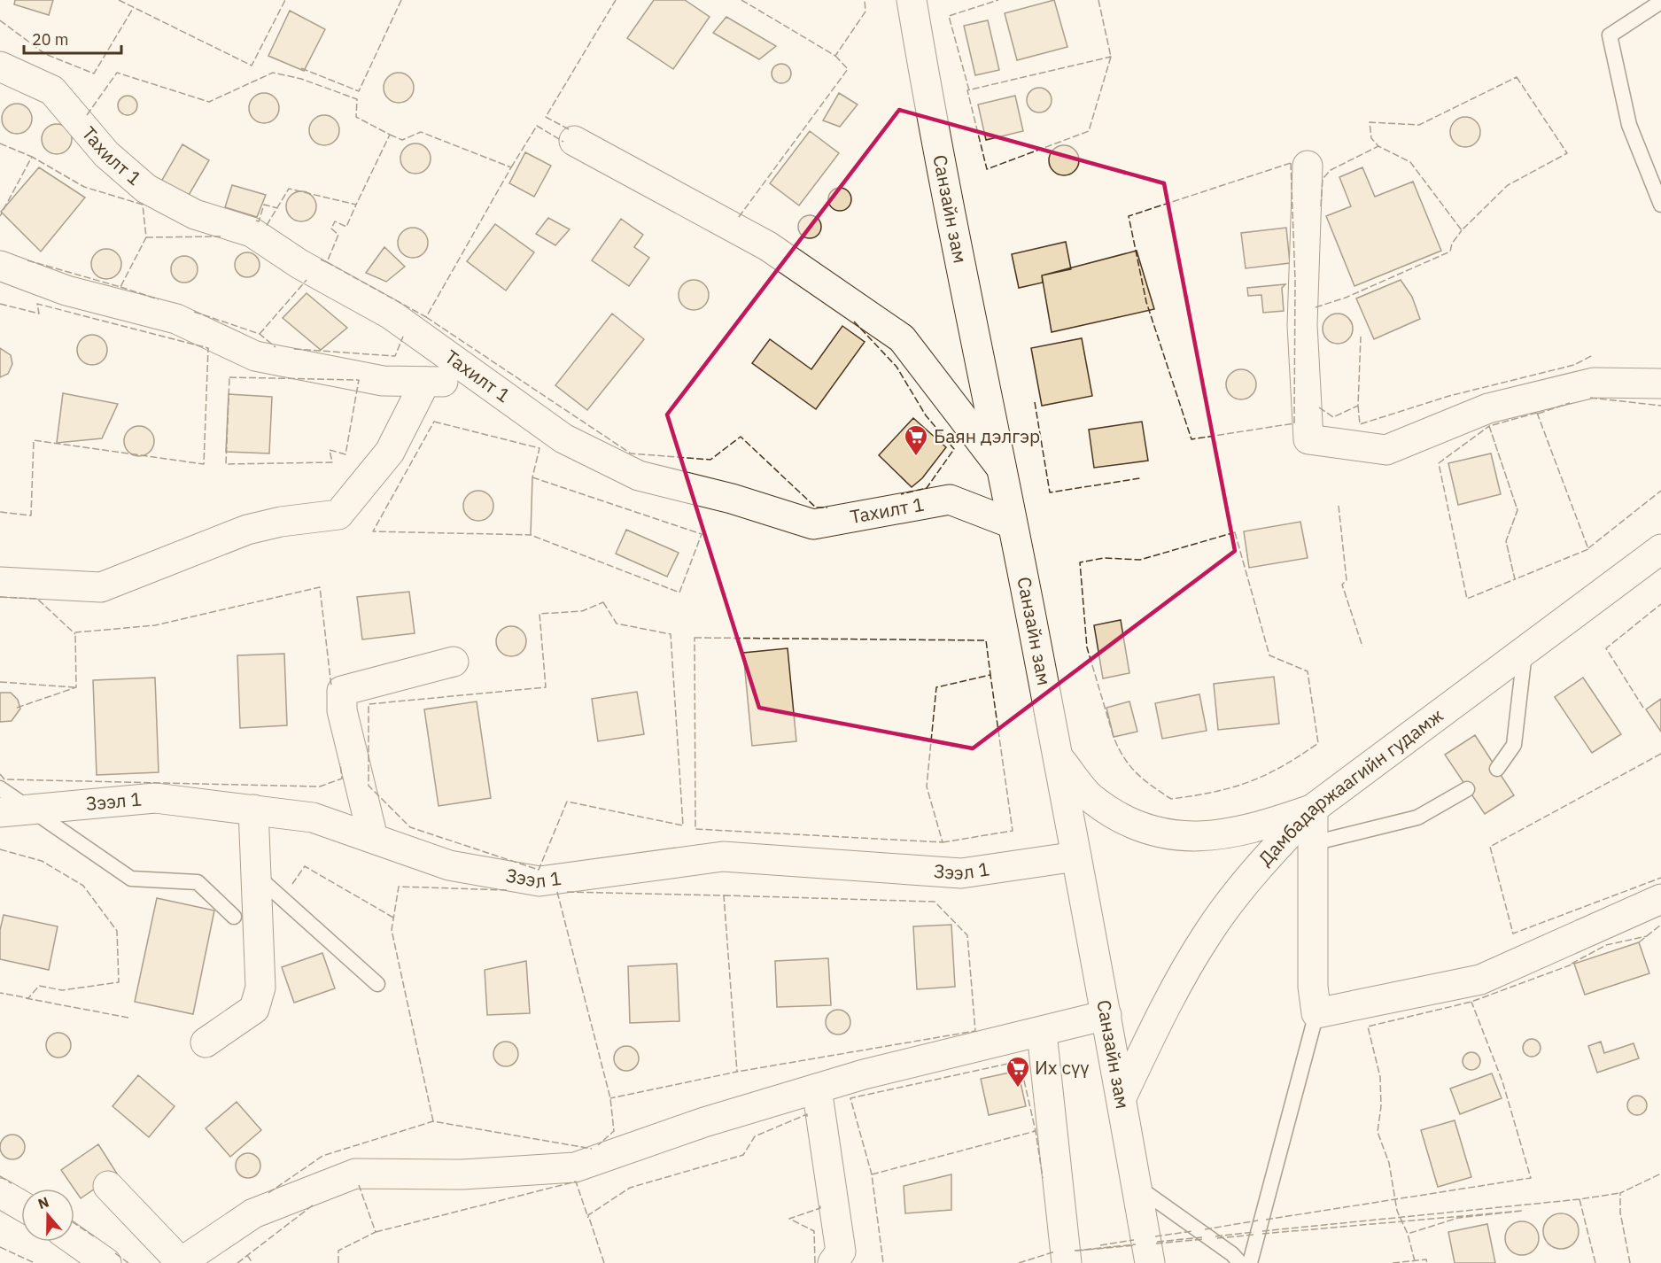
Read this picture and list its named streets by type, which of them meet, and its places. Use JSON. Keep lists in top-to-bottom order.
{
  "streets": {
    "street": [
      "Тахилт 1",
      "Санзайн зам",
      "Дамбадаржаагийн гудамж",
      "Зээл 1"
    ]
  },
  "crossings": [
    ["Тахилт 1", "Санзайн зам"],
    ["Санзайн зам", "Дамбадаржаагийн гудамж"],
    ["Санзайн зам", "Зээл 1"]
  ],
  "places": {
    "supermarket": ["Баян дэлгэр", "Их сүү"]
  },
  "scale_bar": "20 m",
  "north": "top"
}
